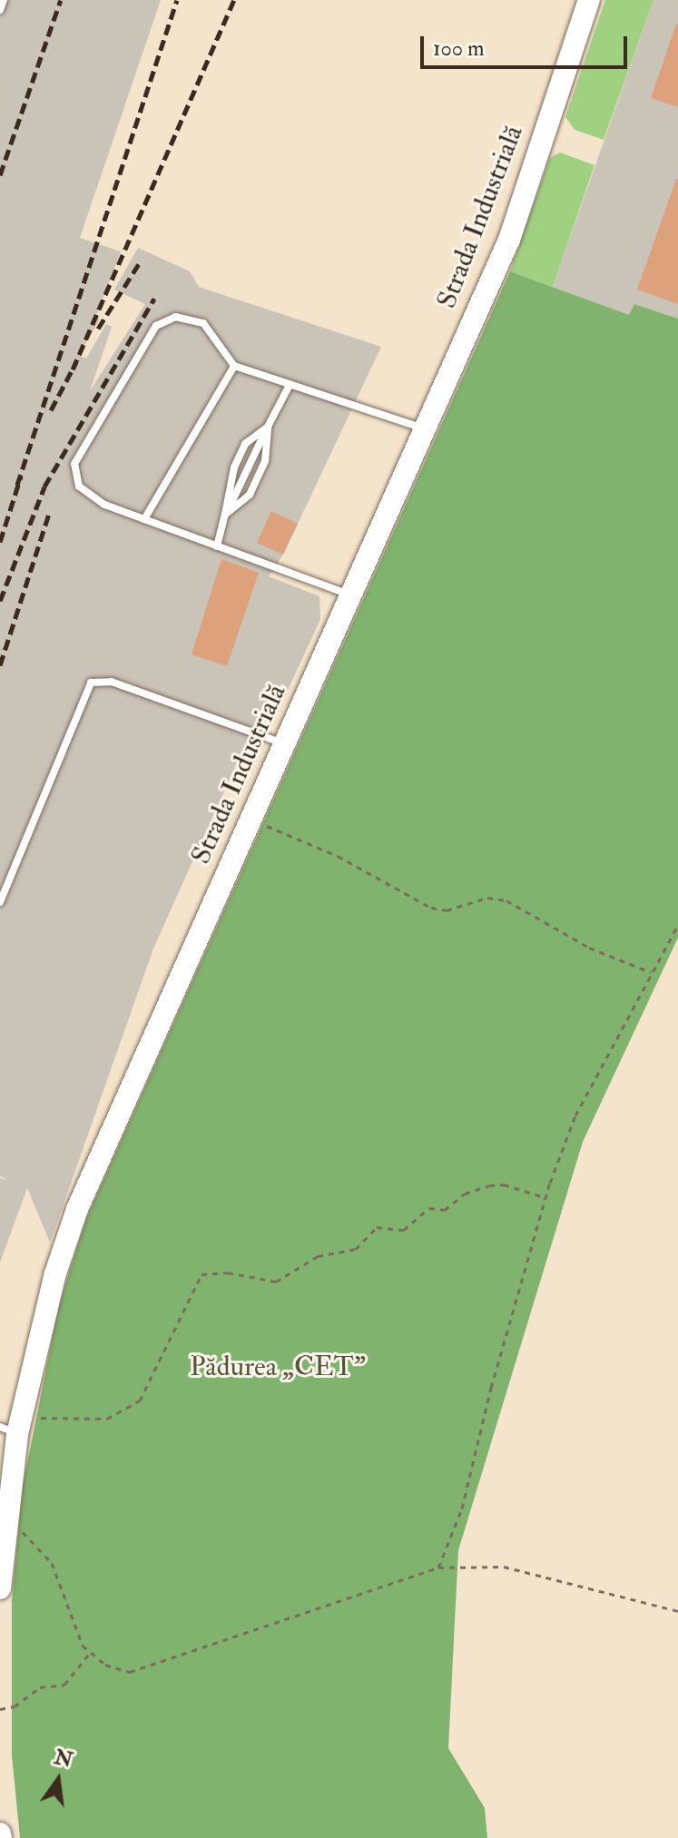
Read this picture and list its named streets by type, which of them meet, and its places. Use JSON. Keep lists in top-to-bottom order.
{
  "streets": {
    "street": ["Strada Industrială"]
  },
  "parks": ["Pădurea „CET”"],
  "scale_bar": "100 m",
  "north": "top"
}
